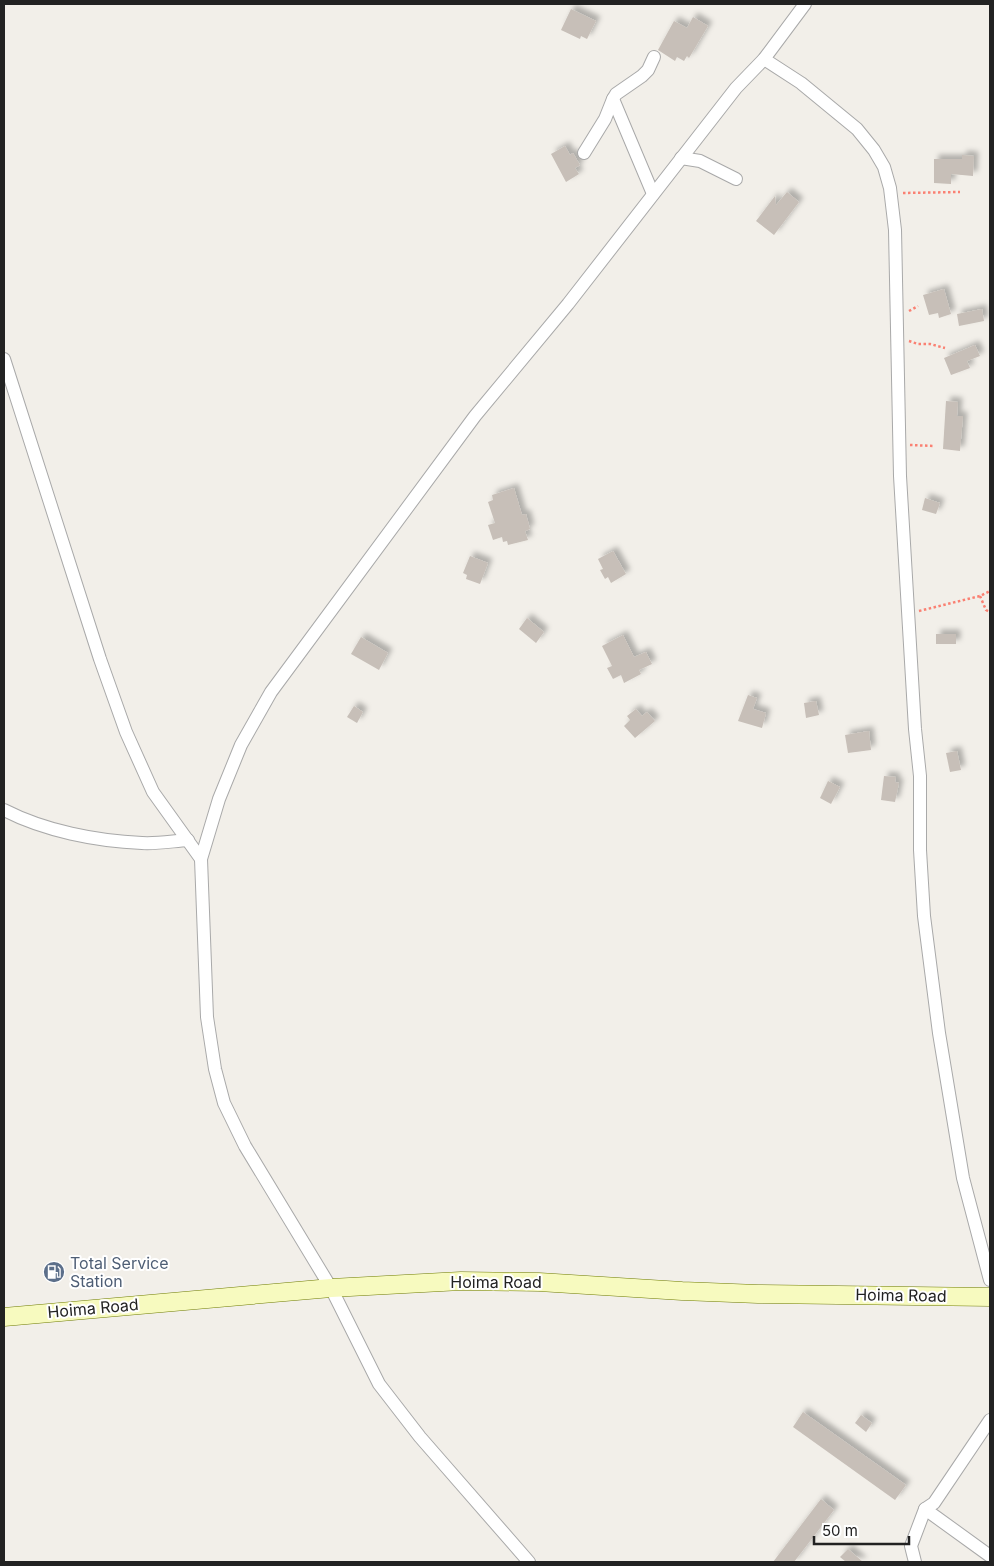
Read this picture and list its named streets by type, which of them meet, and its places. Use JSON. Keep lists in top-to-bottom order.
{
  "streets": {
    "main road": ["Hoima Road"]
  },
  "places": {
    "fuel station": ["Total Service Station"]
  },
  "scale_bar": "50 m"
}
